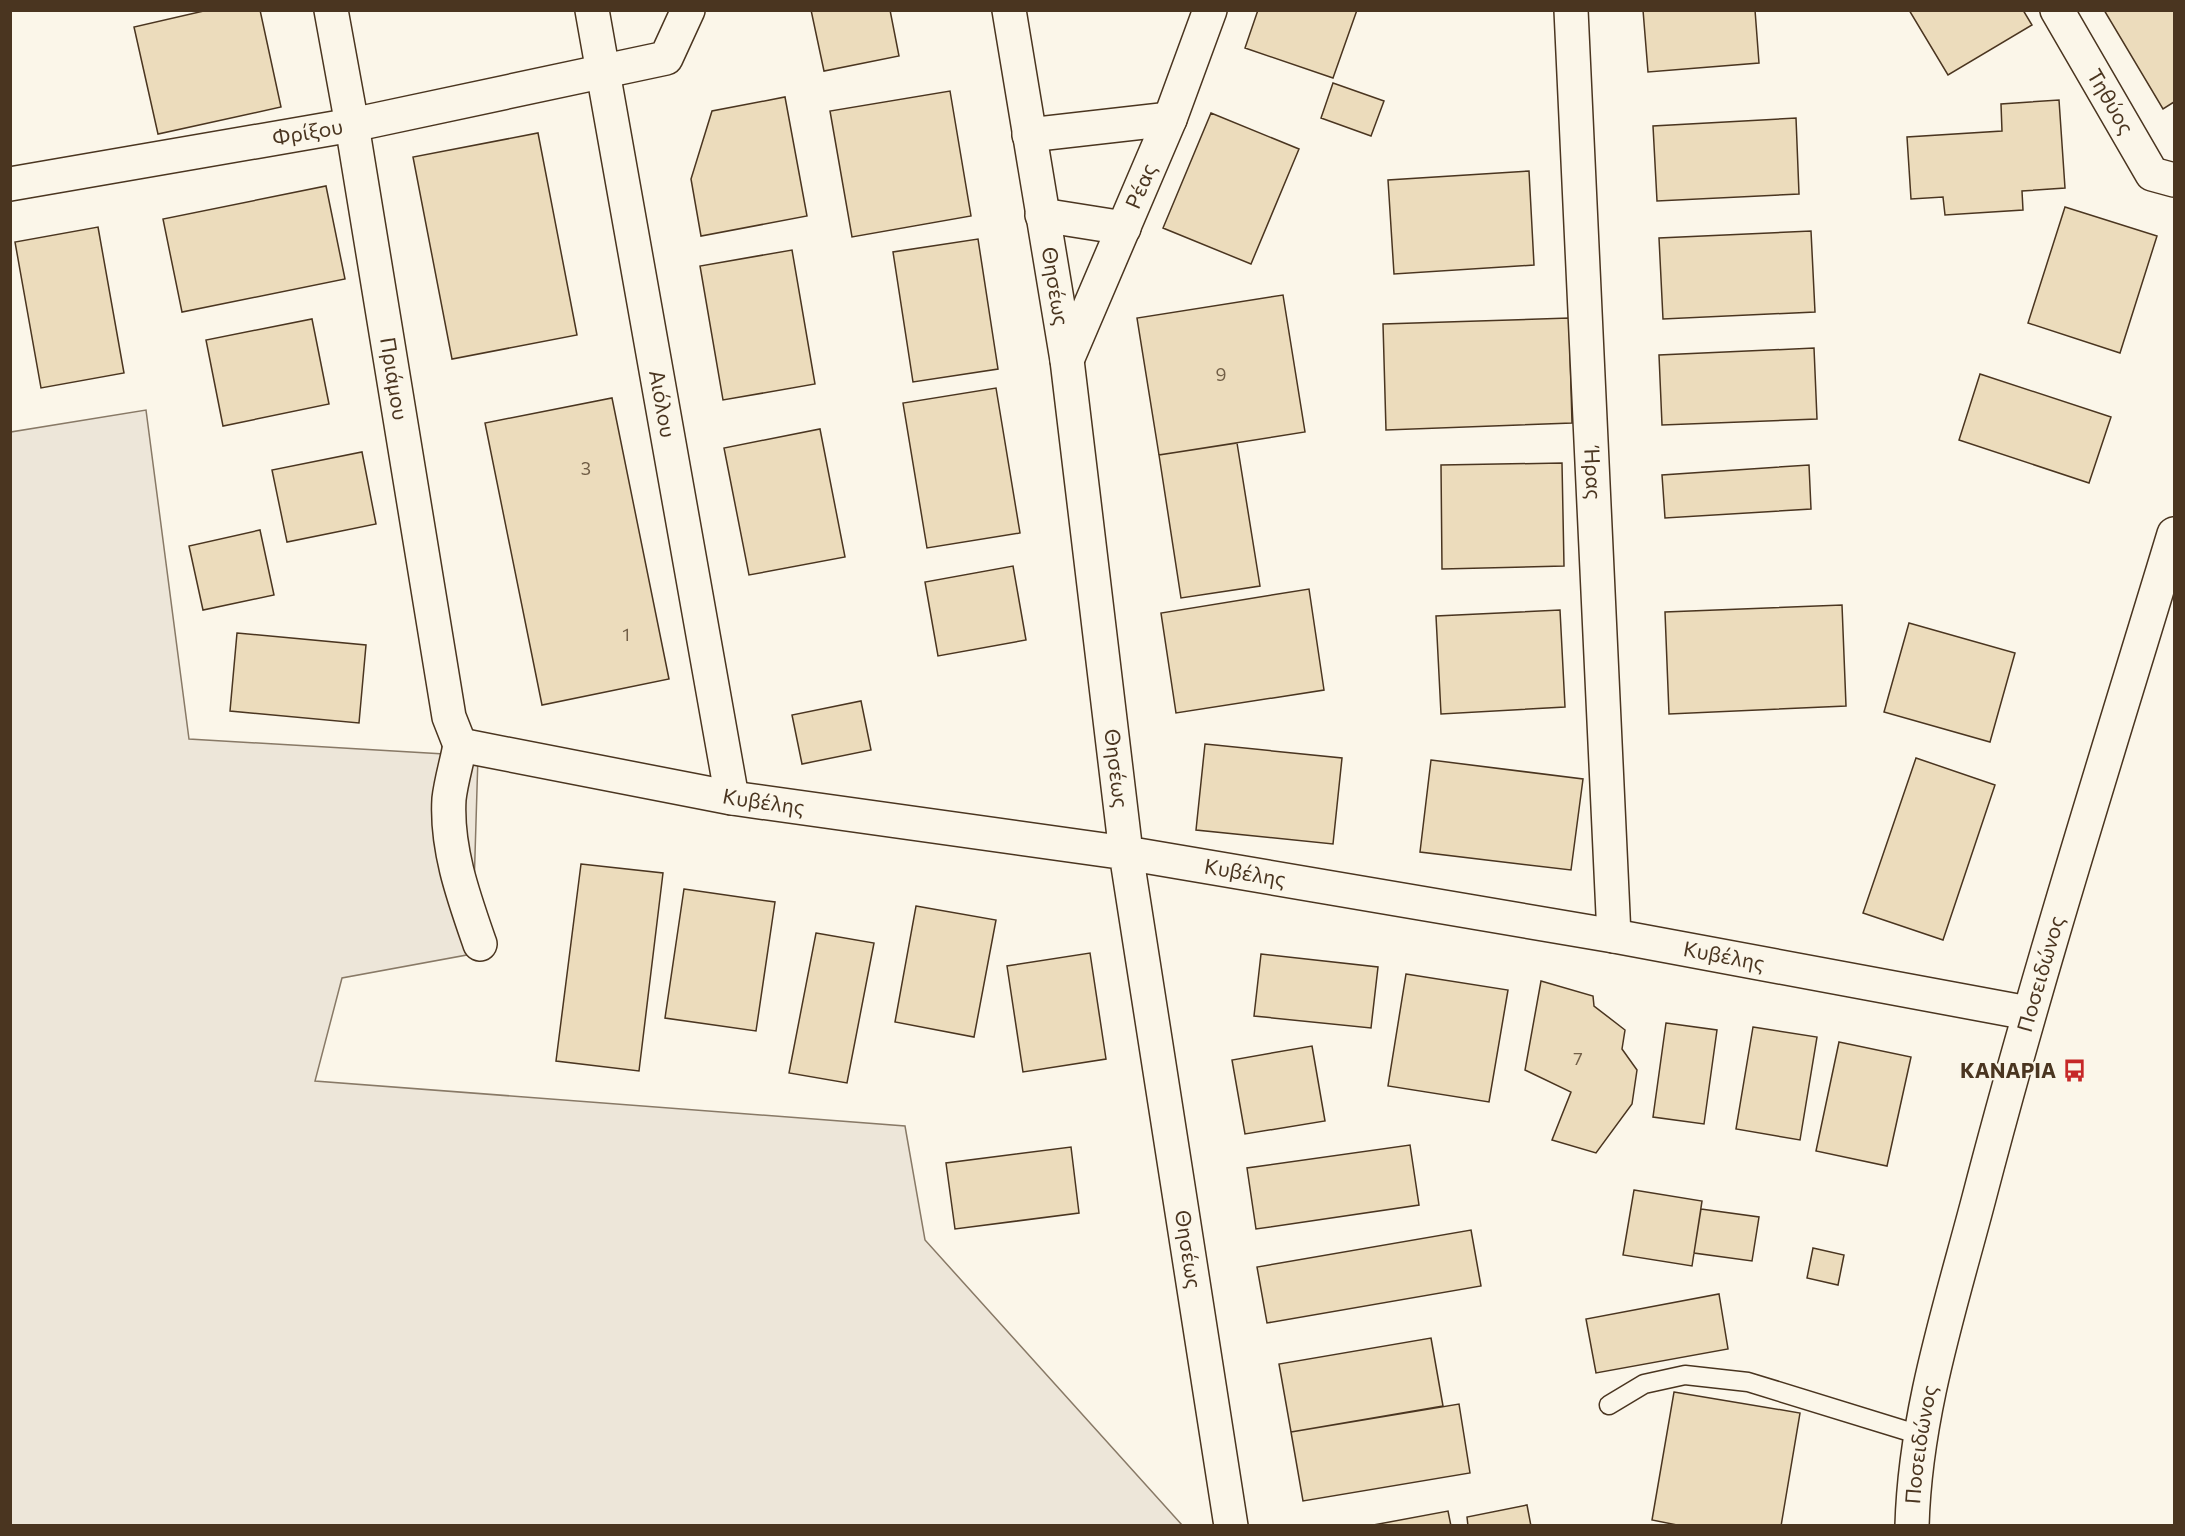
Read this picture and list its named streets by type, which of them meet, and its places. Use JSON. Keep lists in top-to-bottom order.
{
  "streets": {
    "street": [
      "Τηθύος",
      "Φρίξου",
      "Ρέας",
      "Θησέως",
      "Πριάμου",
      "Αιόλου",
      "Ήρας",
      "Κυβέλης",
      "Ποσειδώνος"
    ]
  },
  "crossings": [
    ["Φρίξου", "Πριάμου"],
    ["Φρίξου", "Αιόλου"],
    ["Ρέας", "Θησέως"],
    ["Θησέως", "Κυβέλης"],
    ["Πριάμου", "Κυβέλης"],
    ["Αιόλου", "Κυβέλης"],
    ["Ήρας", "Κυβέλης"],
    ["Κυβέλης", "Ποσειδώνος"]
  ],
  "places": {
    "bus stop": ["ΚΑΝΑΡΙΑ"]
  },
  "house_numbers": [
    "9",
    "3",
    "1",
    "7"
  ]
}
